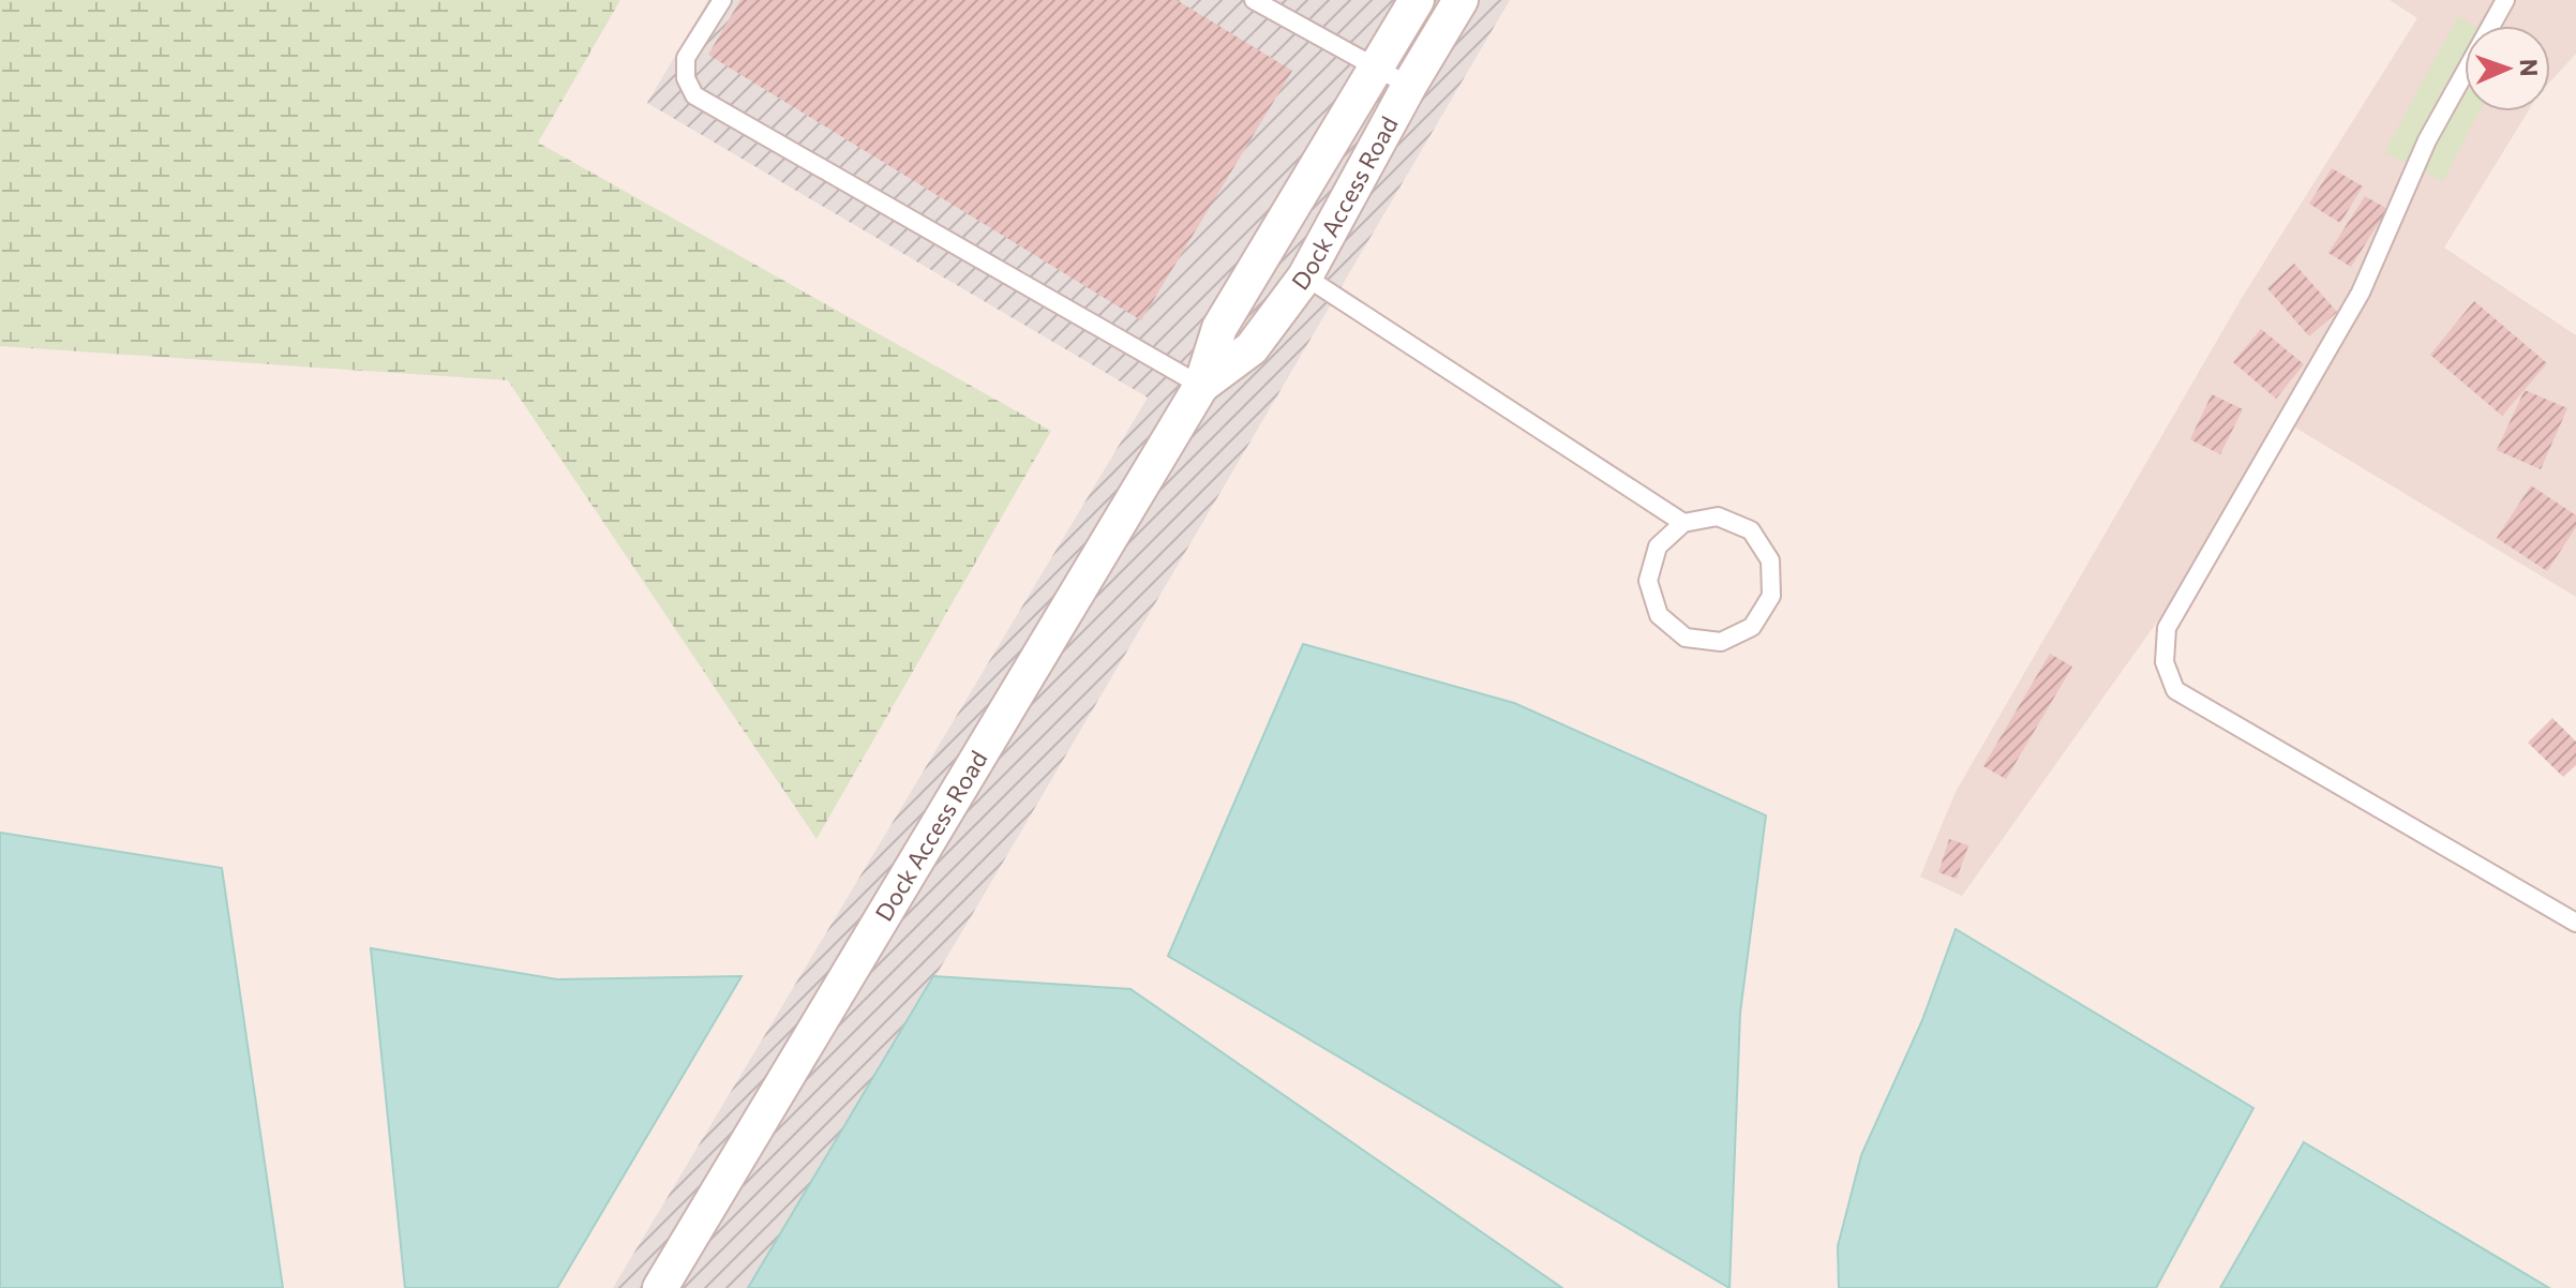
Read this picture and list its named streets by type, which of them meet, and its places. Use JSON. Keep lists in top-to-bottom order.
{
  "streets": {
    "street": ["Dock Access Road"]
  },
  "north": "right"
}
